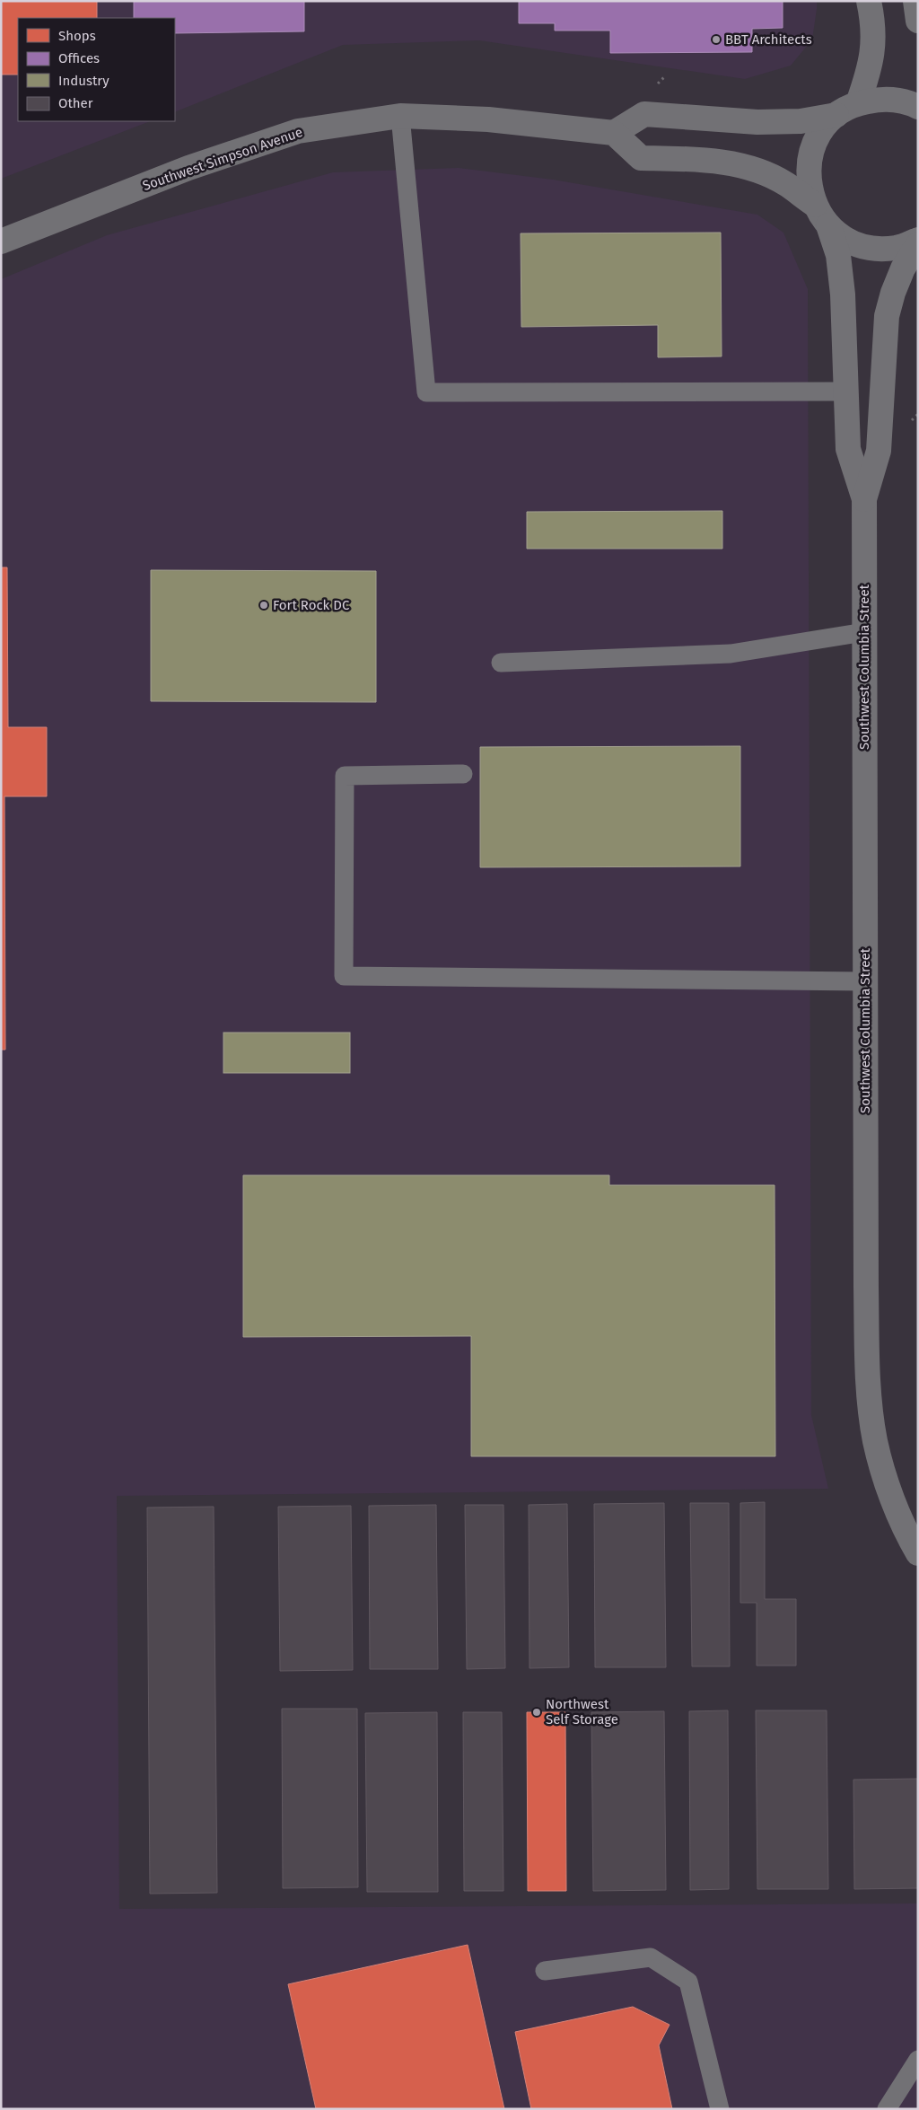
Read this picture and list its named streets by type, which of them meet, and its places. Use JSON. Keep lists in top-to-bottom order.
{
  "streets": {
    "street": ["Southwest Simpson Avenue", "Southwest Columbia Street"]
  },
  "places": ["BBT Architects", "Fort Rock DC", "Northwest Self Storage"],
  "legend": [
    "Shops",
    "Offices",
    "Industry",
    "Other"
  ]
}
